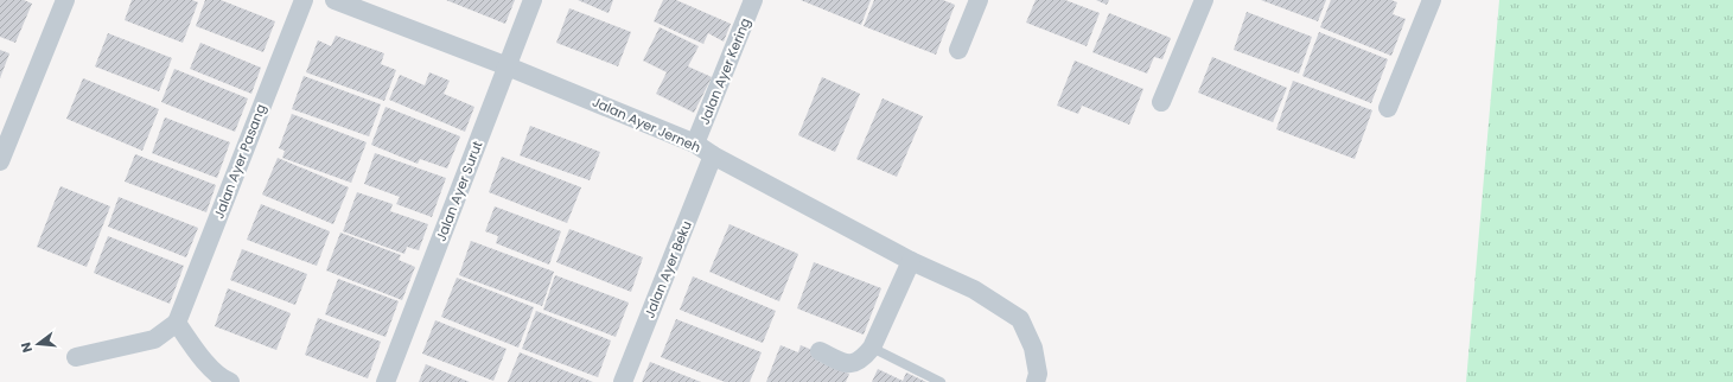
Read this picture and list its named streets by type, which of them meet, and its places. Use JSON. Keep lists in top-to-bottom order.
{
  "streets": {
    "street": [
      "Jalan Ayer Kering",
      "Jalan Ayer Jerneh",
      "Jalan Ayer Pasang",
      "Jalan Ayer Surut",
      "Jalan Ayer Beku"
    ]
  },
  "crossings": [
    ["Jalan Ayer Kering", "Jalan Ayer Jerneh"],
    ["Jalan Ayer Jerneh", "Jalan Ayer Surut"],
    ["Jalan Ayer Jerneh", "Jalan Ayer Beku"]
  ],
  "north": "left"
}
